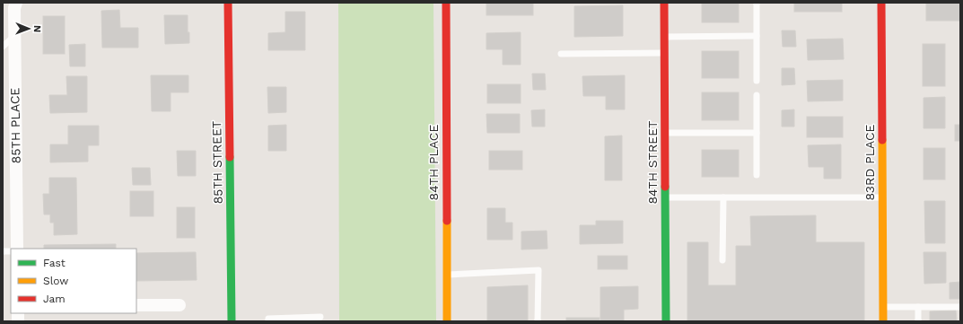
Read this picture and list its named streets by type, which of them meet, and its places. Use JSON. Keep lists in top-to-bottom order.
{
  "streets": {
    "street": [
      "85TH PLACE",
      "85TH STREET",
      "84TH PLACE",
      "84TH STREET",
      "83RD PLACE"
    ]
  },
  "legend": ["Fast", "Slow", "Jam"],
  "north": "right"
}
